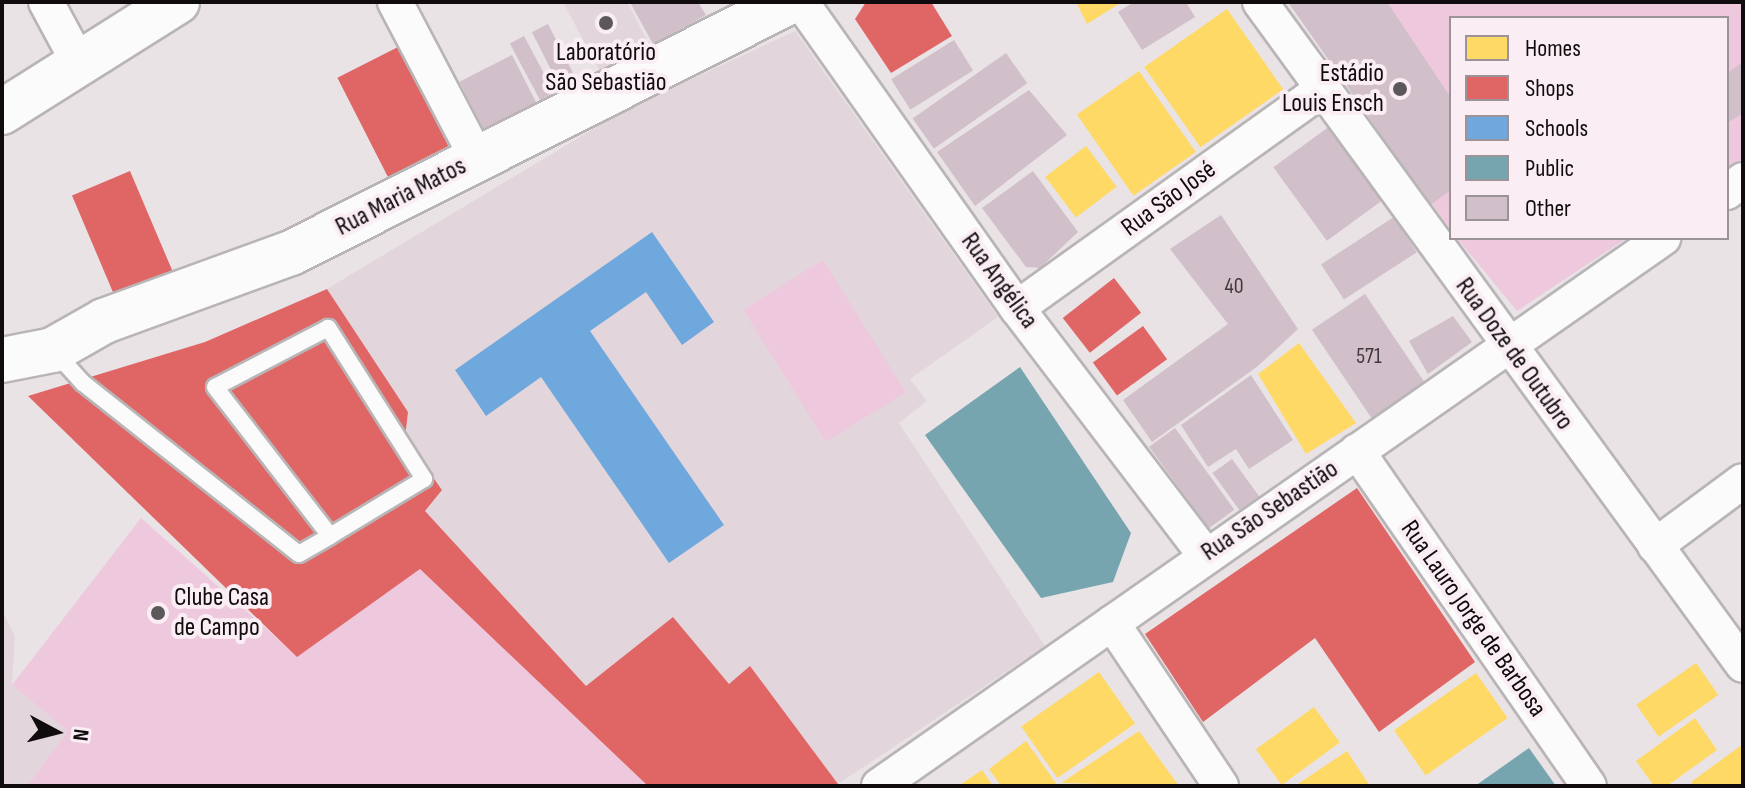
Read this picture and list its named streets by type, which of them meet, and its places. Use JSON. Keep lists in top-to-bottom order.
{
  "streets": {
    "main road": ["Rua Maria Matos"],
    "street": [
      "Rua São José",
      "Rua Angélica",
      "Rua Doze de Outubro",
      "Rua São Sebastião",
      "Rua Lauro Jorge de Barbosa"
    ]
  },
  "crossings": [
    ["Rua São José", "Rua Angélica"],
    ["Rua São José", "Rua Doze de Outubro"],
    ["Rua Angélica", "Rua São Sebastião"],
    ["Rua Doze de Outubro", "Rua São Sebastião"],
    ["Rua São Sebastião", "Rua Lauro Jorge de Barbosa"]
  ],
  "places": ["Laboratório São Sebastião", "Estádio Louis Ensch", "Clube Casa de Campo"],
  "house_numbers": ["40", "571"],
  "legend": [
    "Homes",
    "Shops",
    "Schools",
    "Public",
    "Other"
  ],
  "north": "right"
}
